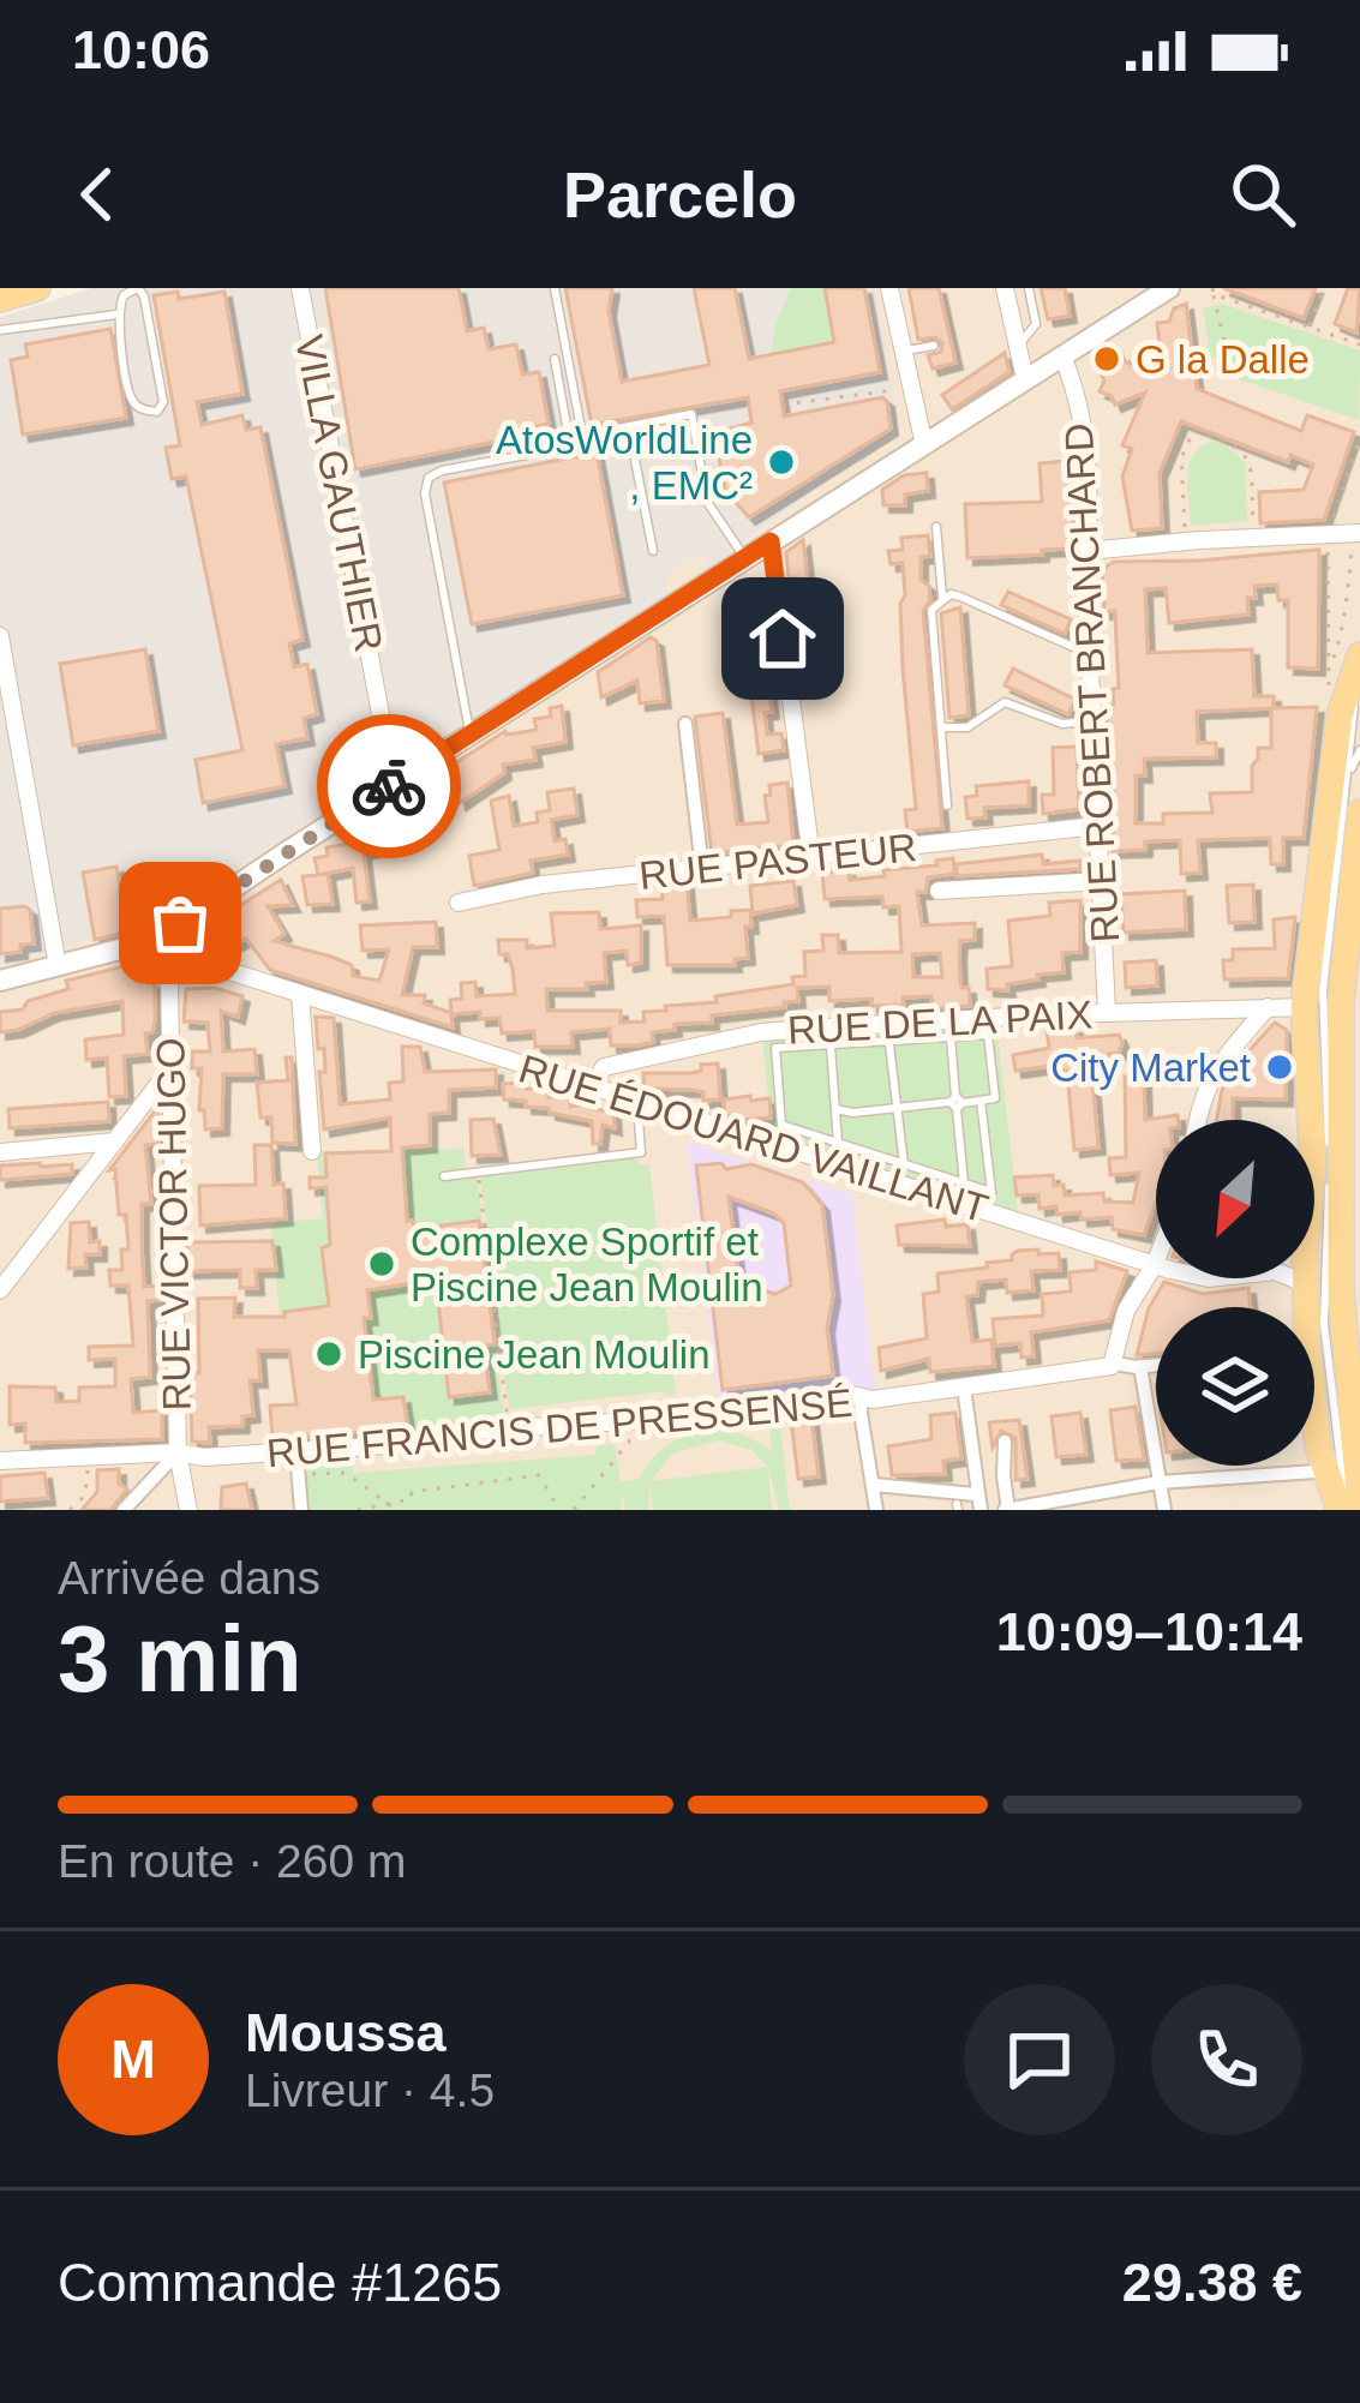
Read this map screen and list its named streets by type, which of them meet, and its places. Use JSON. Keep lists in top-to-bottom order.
{
  "streets": {
    "street": [
      "VILLA GAUTHIER",
      "RUE ROBERT BRANCHARD",
      "RUE PASTEUR",
      "RUE DE LA PAIX",
      "RUE ÉDOUARD VAILLANT",
      "RUE VICTOR HUGO",
      "RUE FRANCIS DE PRESSENSÉ"
    ]
  },
  "crossings": [
    ["RUE ROBERT BRANCHARD", "RUE PASTEUR"],
    ["RUE ROBERT BRANCHARD", "RUE DE LA PAIX"],
    ["RUE DE LA PAIX", "RUE ÉDOUARD VAILLANT"],
    ["RUE ÉDOUARD VAILLANT", "RUE VICTOR HUGO"],
    ["RUE VICTOR HUGO", "RUE FRANCIS DE PRESSENSÉ"]
  ],
  "places": [
    "G la Dalle",
    "AtosWorldLine , EMC²",
    "City Market",
    "Complexe Sportif et Piscine Jean Moulin",
    "Piscine Jean Moulin"
  ],
  "north": "bottom left",
  "page": {
    "status": "10:06",
    "header": "Parcelo",
    "heading": ["3 min", "Arrivée dans", "10:09–10:14"],
    "panel": [
      "Moussa",
      "Livreur · 4.5",
      "Commande #1265",
      "29.38 €"
    ],
    "bar": "En route · 260 m",
    "round": "M"
  }
}
